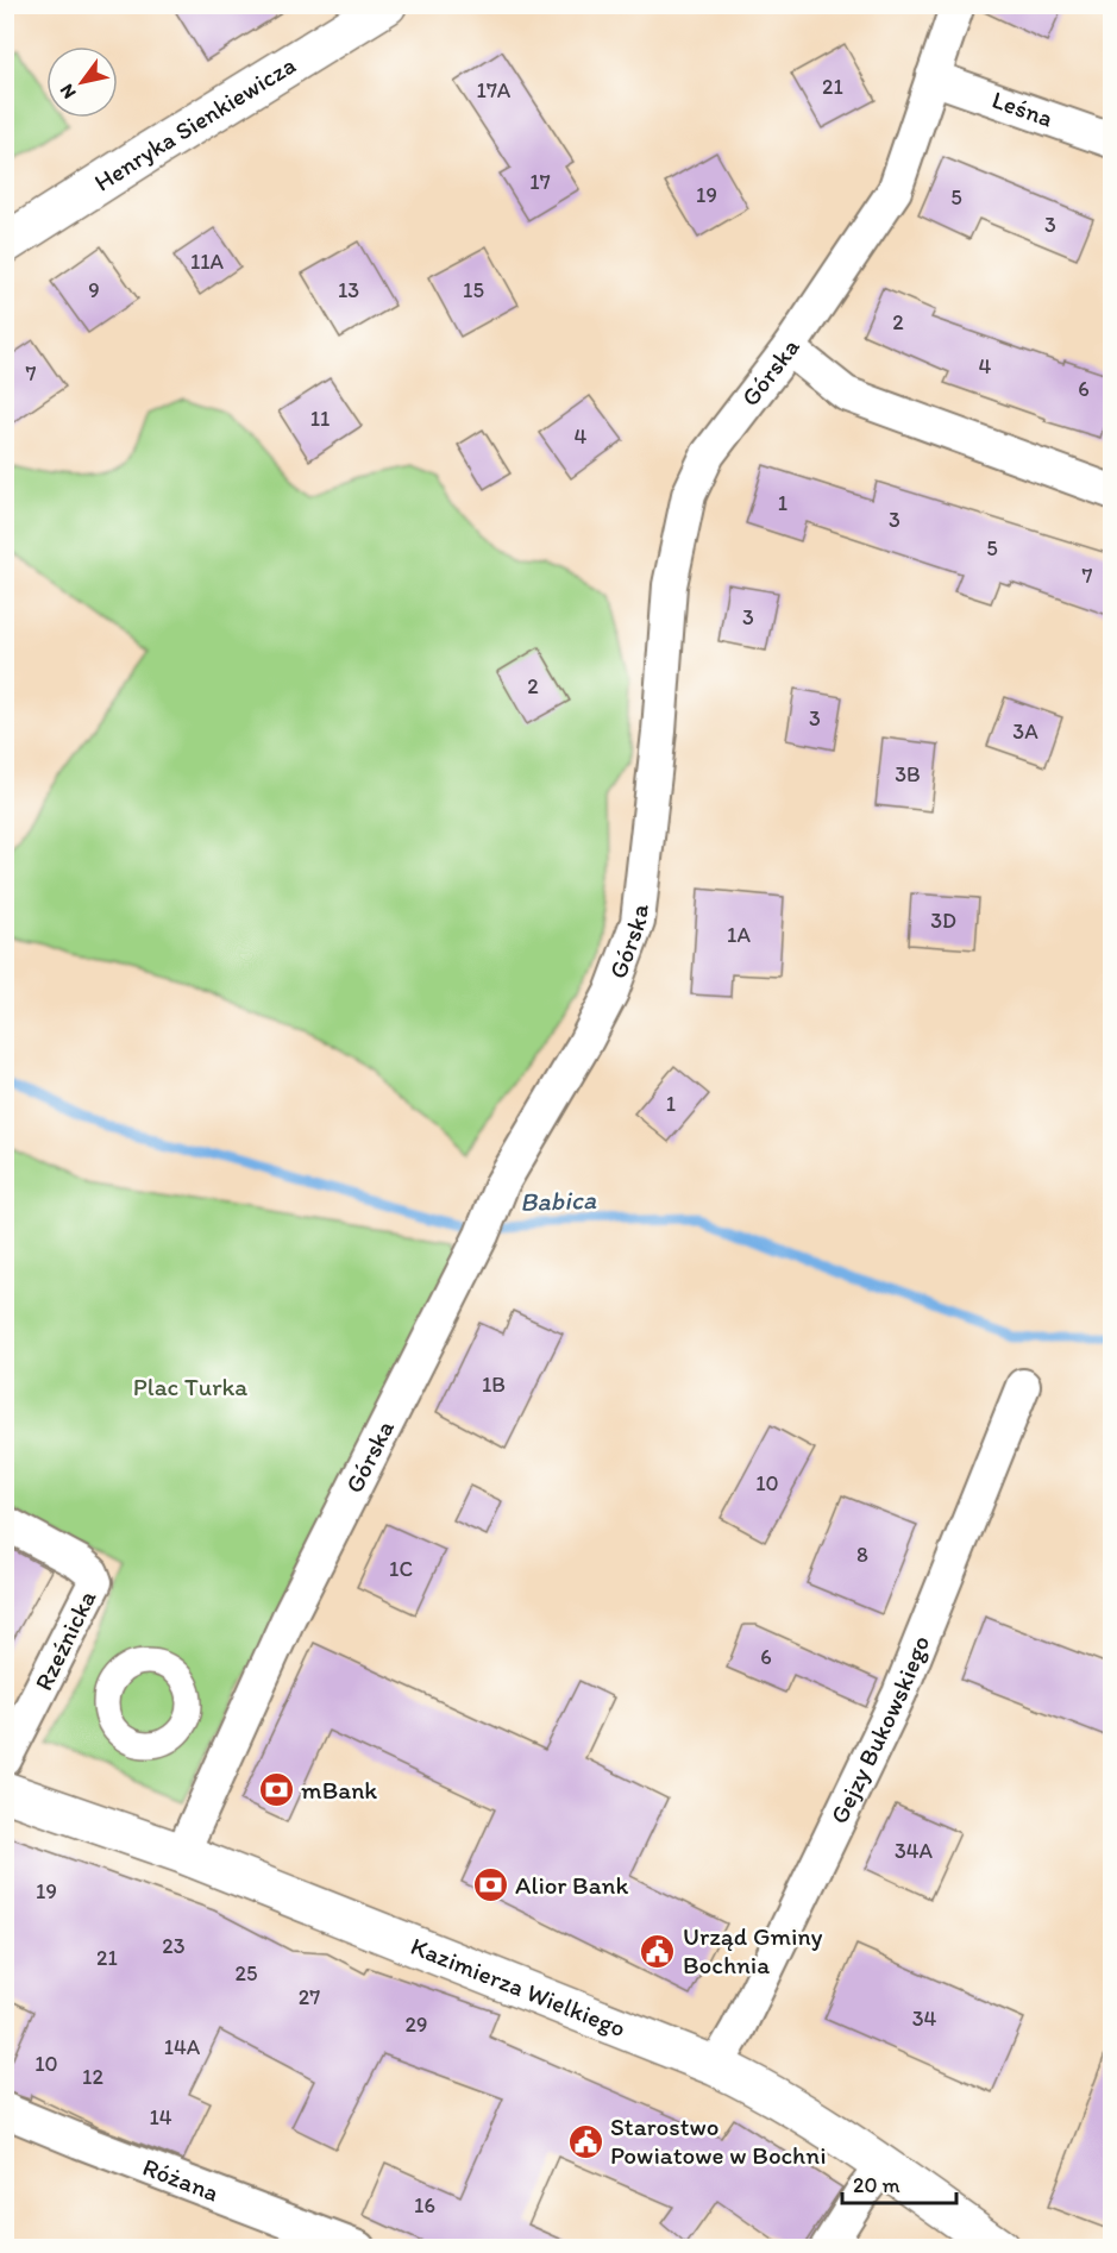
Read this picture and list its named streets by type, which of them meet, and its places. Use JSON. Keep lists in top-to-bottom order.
{
  "streets": {
    "street": [
      "Leśna",
      "Henryka Sienkiewicza",
      "Górska",
      "Rzeźnicka",
      "Gejzy Bukowskiego",
      "Kazimierza Wielkiego",
      "Różana"
    ]
  },
  "crossings": [
    ["Leśna", "Górska"],
    ["Górska", "Kazimierza Wielkiego"],
    ["Gejzy Bukowskiego", "Kazimierza Wielkiego"]
  ],
  "water": ["Babica"],
  "parks": ["Plac Turka"],
  "places": {
    "bank": ["mBank", "Alior Bank"],
    "public building": ["Urząd Gminy Bochnia", "Starostwo Powiatowe w Bochni"]
  },
  "house_numbers": [
    "21",
    "17A",
    "17",
    "19",
    "5",
    "3",
    "11A",
    "9",
    "13",
    "15",
    "2",
    "4",
    "7",
    "6",
    "11",
    "4",
    "1",
    "3",
    "5",
    "7",
    "3",
    "2",
    "3",
    "3A",
    "3B",
    "3D",
    "1A",
    "1",
    "1B",
    "10",
    "8",
    "1C",
    "6",
    "34A",
    "19",
    "23",
    "21",
    "25",
    "27",
    "34",
    "29",
    "14A",
    "10",
    "12",
    "14",
    "16"
  ],
  "scale_bar": "20 m",
  "north": "bottom left"
}
